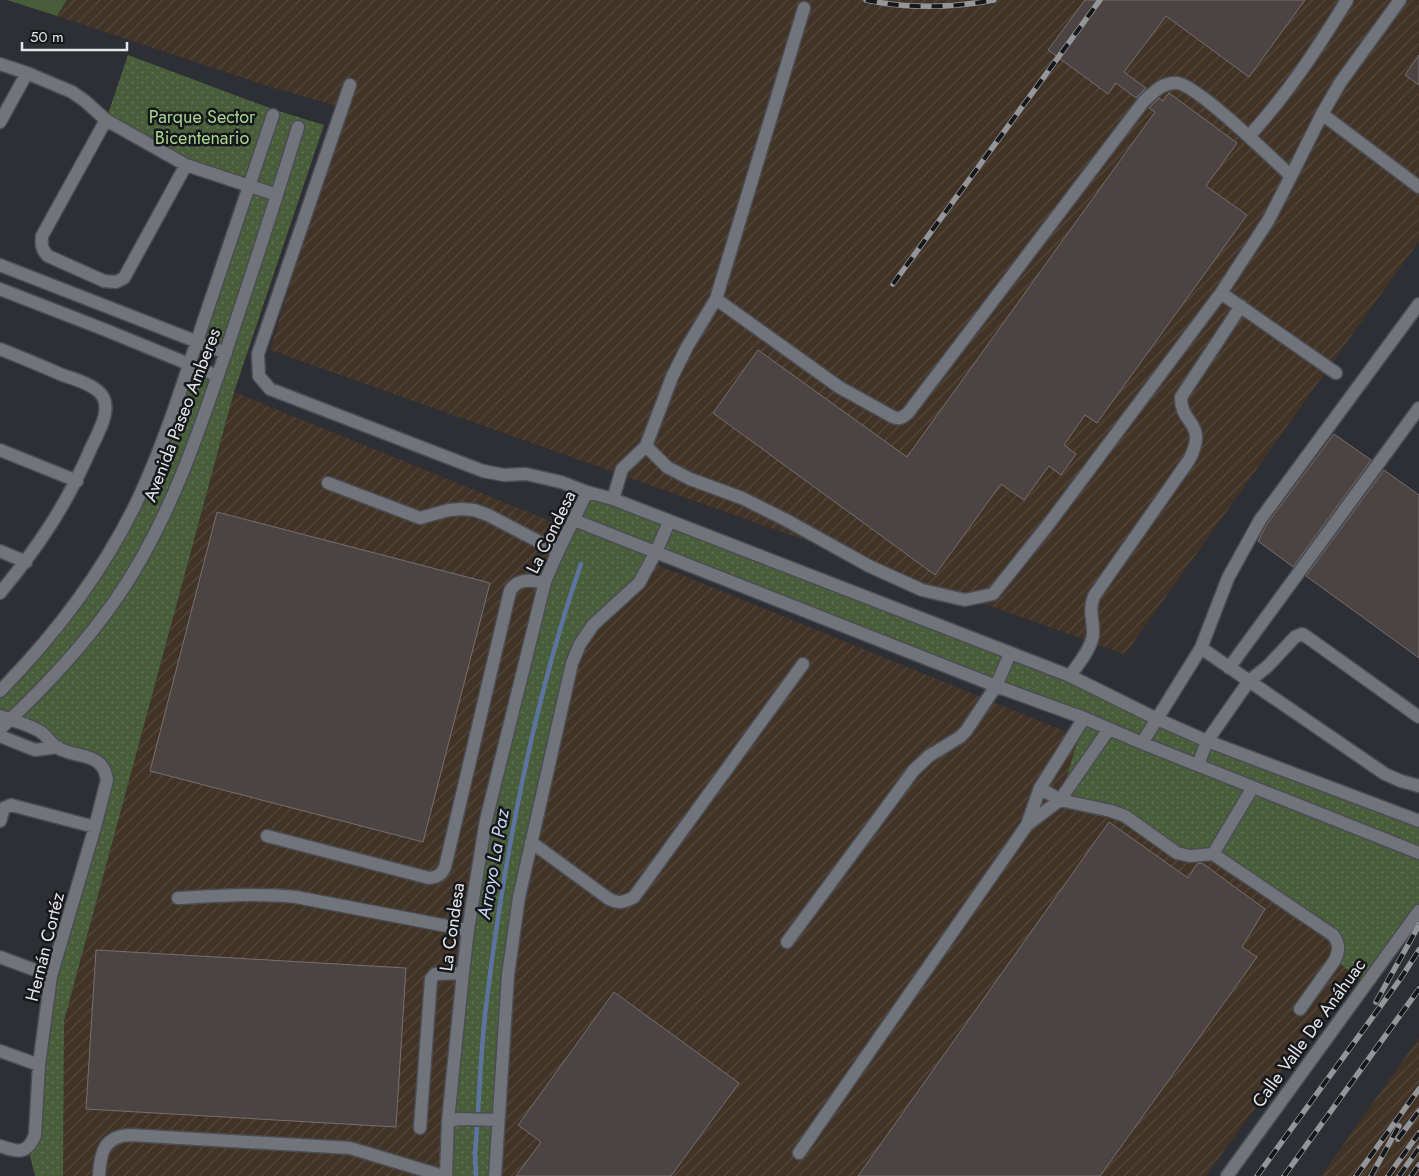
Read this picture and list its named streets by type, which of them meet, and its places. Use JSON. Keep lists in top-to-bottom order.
{
  "streets": {
    "street": [
      "Avenida Paseo Amberes",
      "La Condesa",
      "Hernán Cortéz",
      "Calle Valle De Anáhuac"
    ]
  },
  "water": ["Arroyo La Paz"],
  "parks": ["Parque Sector Bicentenario"],
  "scale_bar": "50 m"
}
